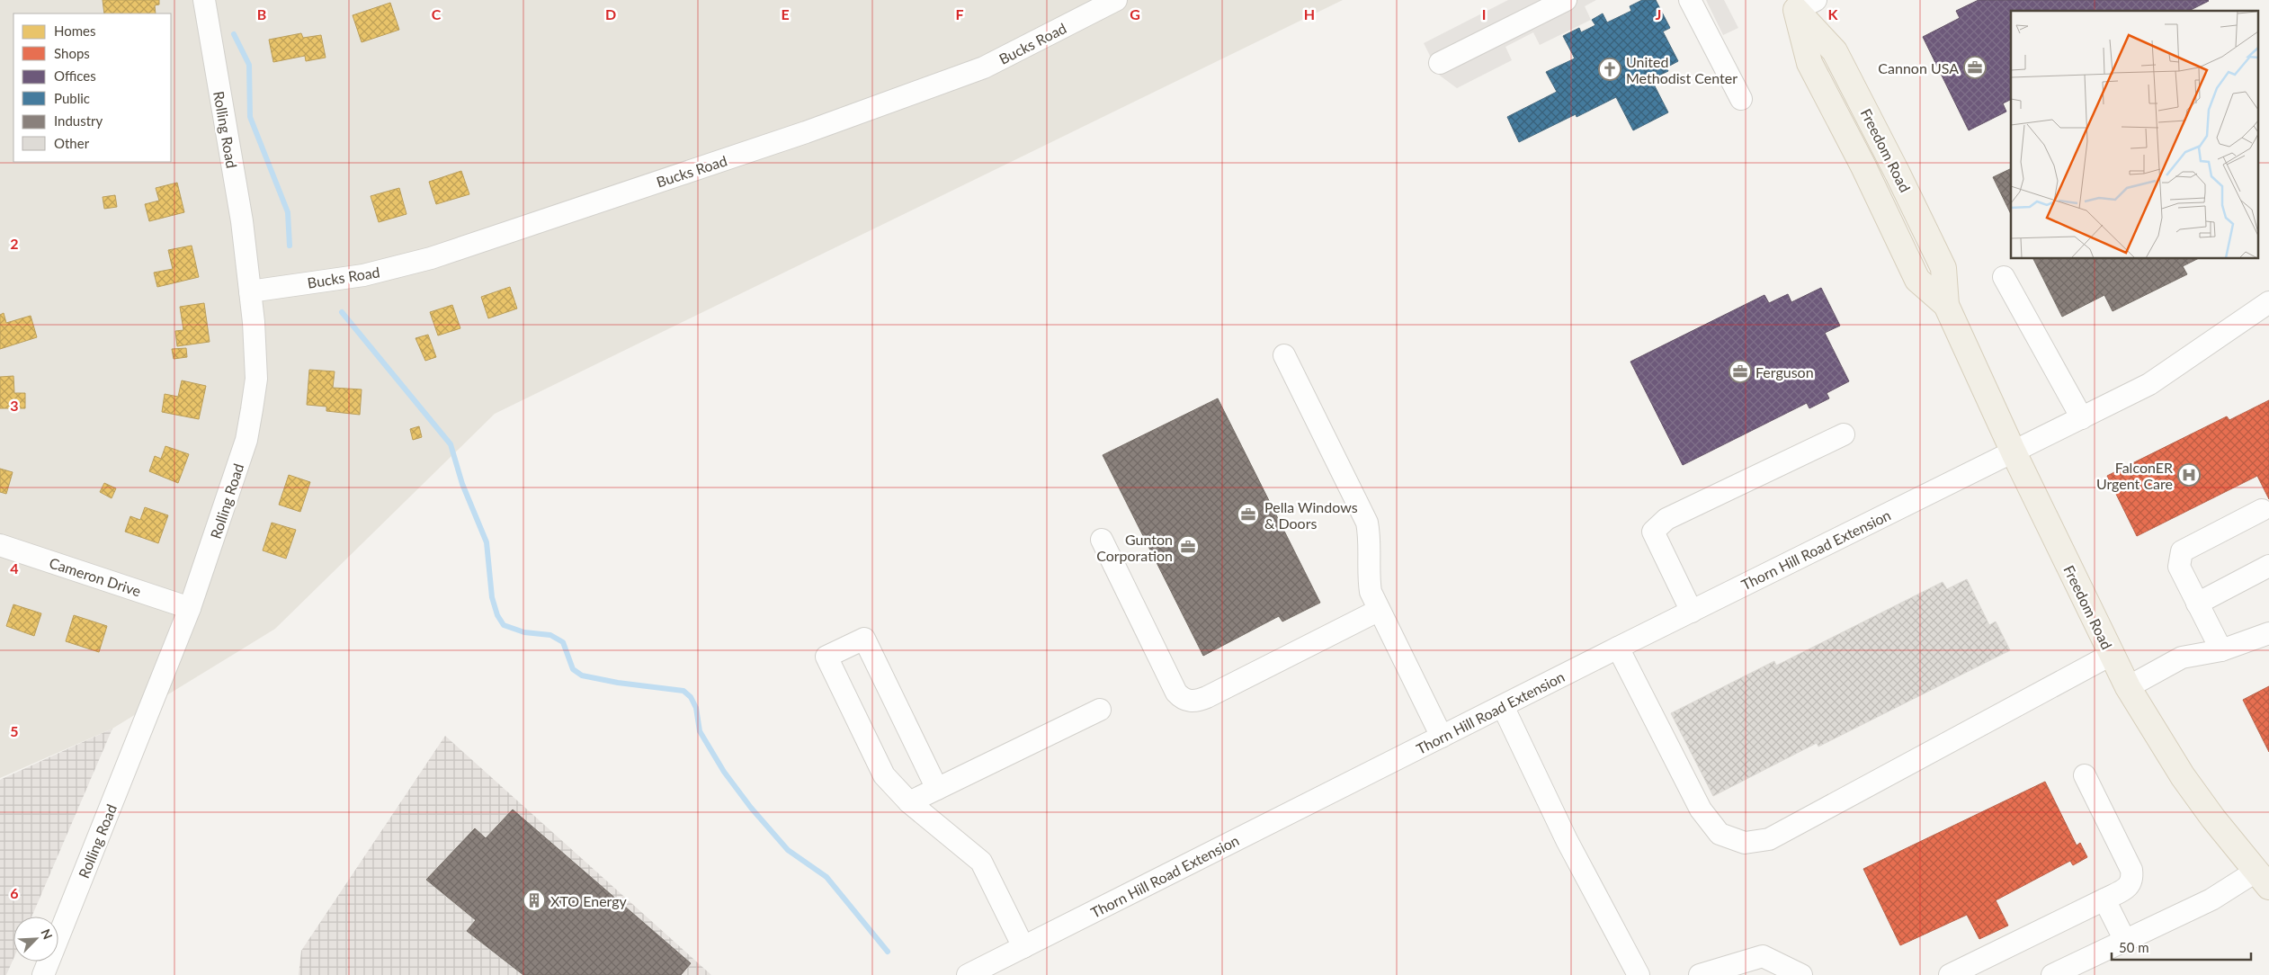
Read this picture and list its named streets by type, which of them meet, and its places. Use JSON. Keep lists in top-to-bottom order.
{
  "streets": {
    "main road": ["Freedom Road"],
    "street": [
      "Bucks Road",
      "Rolling Road",
      "Thorn Hill Road Extension",
      "Cameron Drive"
    ]
  },
  "crossings": [
    ["Bucks Road", "Rolling Road"],
    ["Rolling Road", "Cameron Drive"],
    ["Freedom Road", "Thorn Hill Road Extension"]
  ],
  "places": {
    "office": [
      "Cannon USA",
      "Ferguson",
      "Pella Windows & Doors",
      "Gunton Corporation"
    ],
    "church": ["United Methodist Center"],
    "hospital": ["FalconER Urgent Care"],
    "building": ["XTO Energy"]
  },
  "legend": [
    "Homes",
    "Shops",
    "Offices",
    "Public",
    "Industry",
    "Other"
  ],
  "scale_bar": "50 m",
  "north": "top right",
  "grid": {
    "columns": [
      "B",
      "C",
      "D",
      "E",
      "F",
      "G",
      "H",
      "I",
      "J",
      "K"
    ],
    "rows": [
      "2",
      "3",
      "4",
      "5",
      "6"
    ]
  }
}
